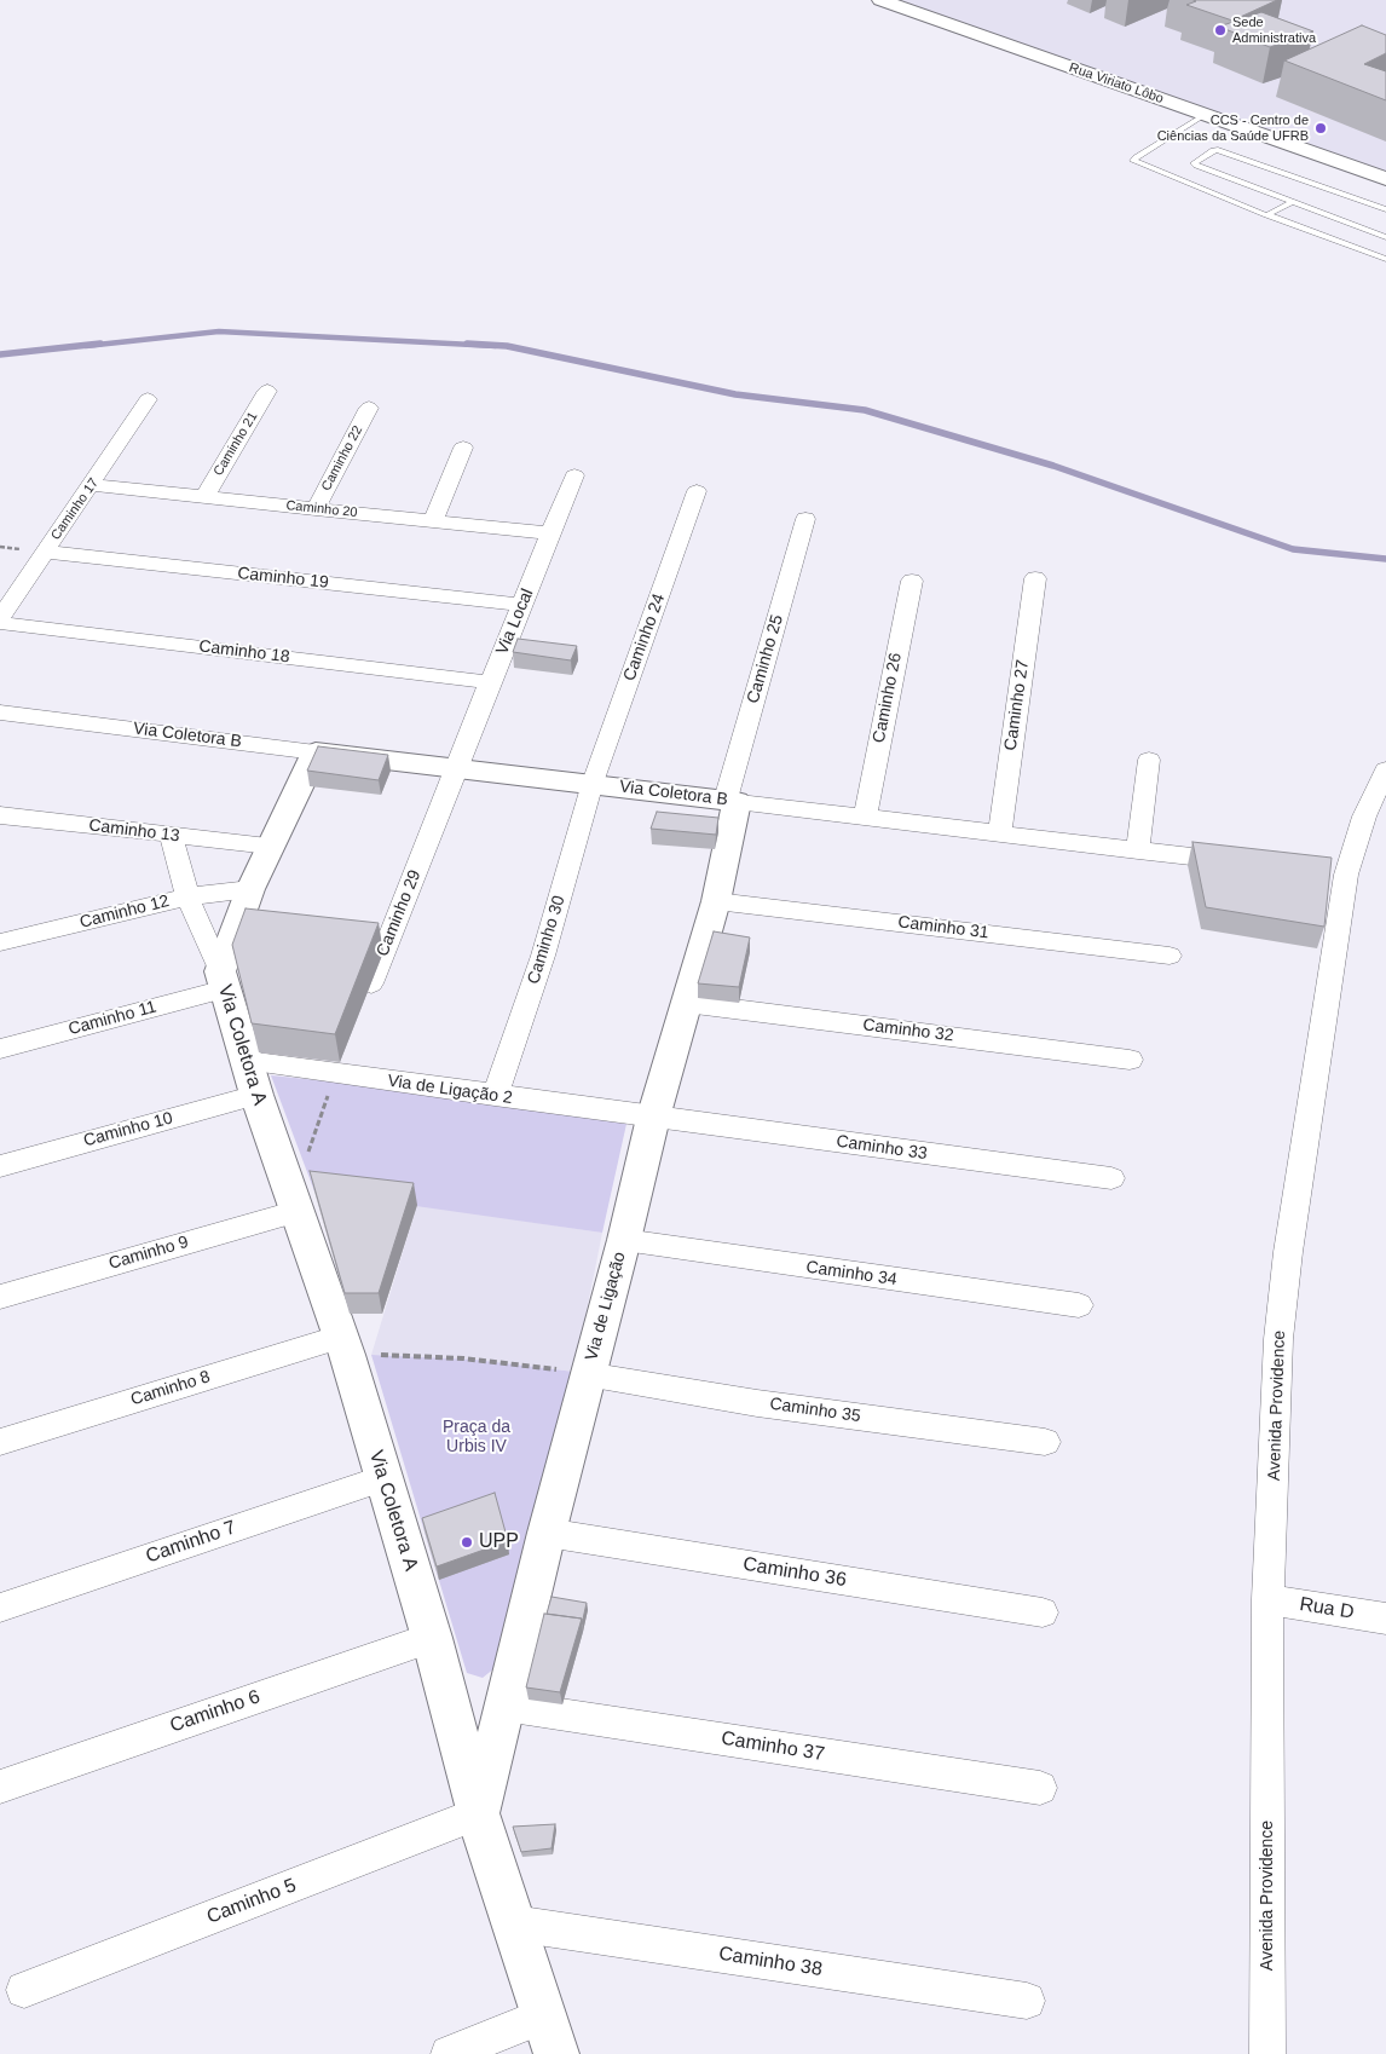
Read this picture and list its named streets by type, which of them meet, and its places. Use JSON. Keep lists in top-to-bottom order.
{
  "streets": {
    "street": [
      "Rua Viriato Lôbo",
      "Caminho 21",
      "Caminho 22",
      "Caminho 17",
      "Caminho 20",
      "Caminho 19",
      "Via Local",
      "Caminho 24",
      "Caminho 18",
      "Caminho 25",
      "Caminho 26",
      "Caminho 27",
      "Via Coletora B",
      "Caminho 13",
      "Caminho 12",
      "Caminho 29",
      "Caminho 31",
      "Caminho 30",
      "Caminho 11",
      "Caminho 32",
      "Via Coletora A",
      "Via de Ligação 2",
      "Caminho 10",
      "Caminho 33",
      "Caminho 9",
      "Caminho 34",
      "Via de Ligação",
      "Caminho 8",
      "Avenida Providence",
      "Caminho 35",
      "Caminho 7",
      "Caminho 36",
      "Rua D",
      "Caminho 6",
      "Caminho 37",
      "Caminho 5",
      "Caminho 38"
    ]
  },
  "crossings": [
    ["Caminho 21", "Caminho 20"],
    ["Caminho 22", "Caminho 20"],
    ["Caminho 17", "Caminho 20"],
    ["Caminho 17", "Caminho 19"],
    ["Caminho 20", "Via Local"],
    ["Caminho 19", "Via Local"],
    ["Via Local", "Caminho 18"],
    ["Via Local", "Via Coletora B"],
    ["Via Local", "Caminho 29"],
    ["Caminho 24", "Via Coletora B"],
    ["Caminho 24", "Caminho 30"],
    ["Caminho 25", "Via Coletora B"],
    ["Caminho 25", "Via de Ligação"],
    ["Caminho 26", "Via Coletora B"],
    ["Caminho 27", "Via Coletora B"],
    ["Via Coletora B", "Caminho 29"],
    ["Via Coletora B", "Caminho 30"],
    ["Via Coletora B", "Via Coletora A"],
    ["Via Coletora B", "Via de Ligação"],
    ["Caminho 13", "Via Coletora A"],
    ["Caminho 12", "Via Coletora A"],
    ["Caminho 31", "Via de Ligação"],
    ["Caminho 30", "Via de Ligação 2"],
    ["Caminho 11", "Via Coletora A"],
    ["Caminho 32", "Via de Ligação"],
    ["Via Coletora A", "Via de Ligação 2"],
    ["Via Coletora A", "Caminho 10"],
    ["Via Coletora A", "Caminho 9"],
    ["Via Coletora A", "Via de Ligação"],
    ["Via Coletora A", "Caminho 8"],
    ["Via Coletora A", "Caminho 7"],
    ["Via Coletora A", "Caminho 6"],
    ["Via Coletora A", "Caminho 5"],
    ["Via Coletora A", "Caminho 38"],
    ["Via de Ligação 2", "Caminho 33"],
    ["Via de Ligação 2", "Via de Ligação"],
    ["Caminho 33", "Via de Ligação"],
    ["Caminho 34", "Via de Ligação"],
    ["Via de Ligação", "Caminho 35"],
    ["Via de Ligação", "Caminho 36"],
    ["Via de Ligação", "Caminho 37"],
    ["Via de Ligação", "Caminho 5"],
    ["Avenida Providence", "Rua D"]
  ],
  "parks": ["Praça da Urbis IV"],
  "places": ["Sede Administrativa", "CCS - Centro de Ciências da Saúde UFRB", "UPP"]
}
